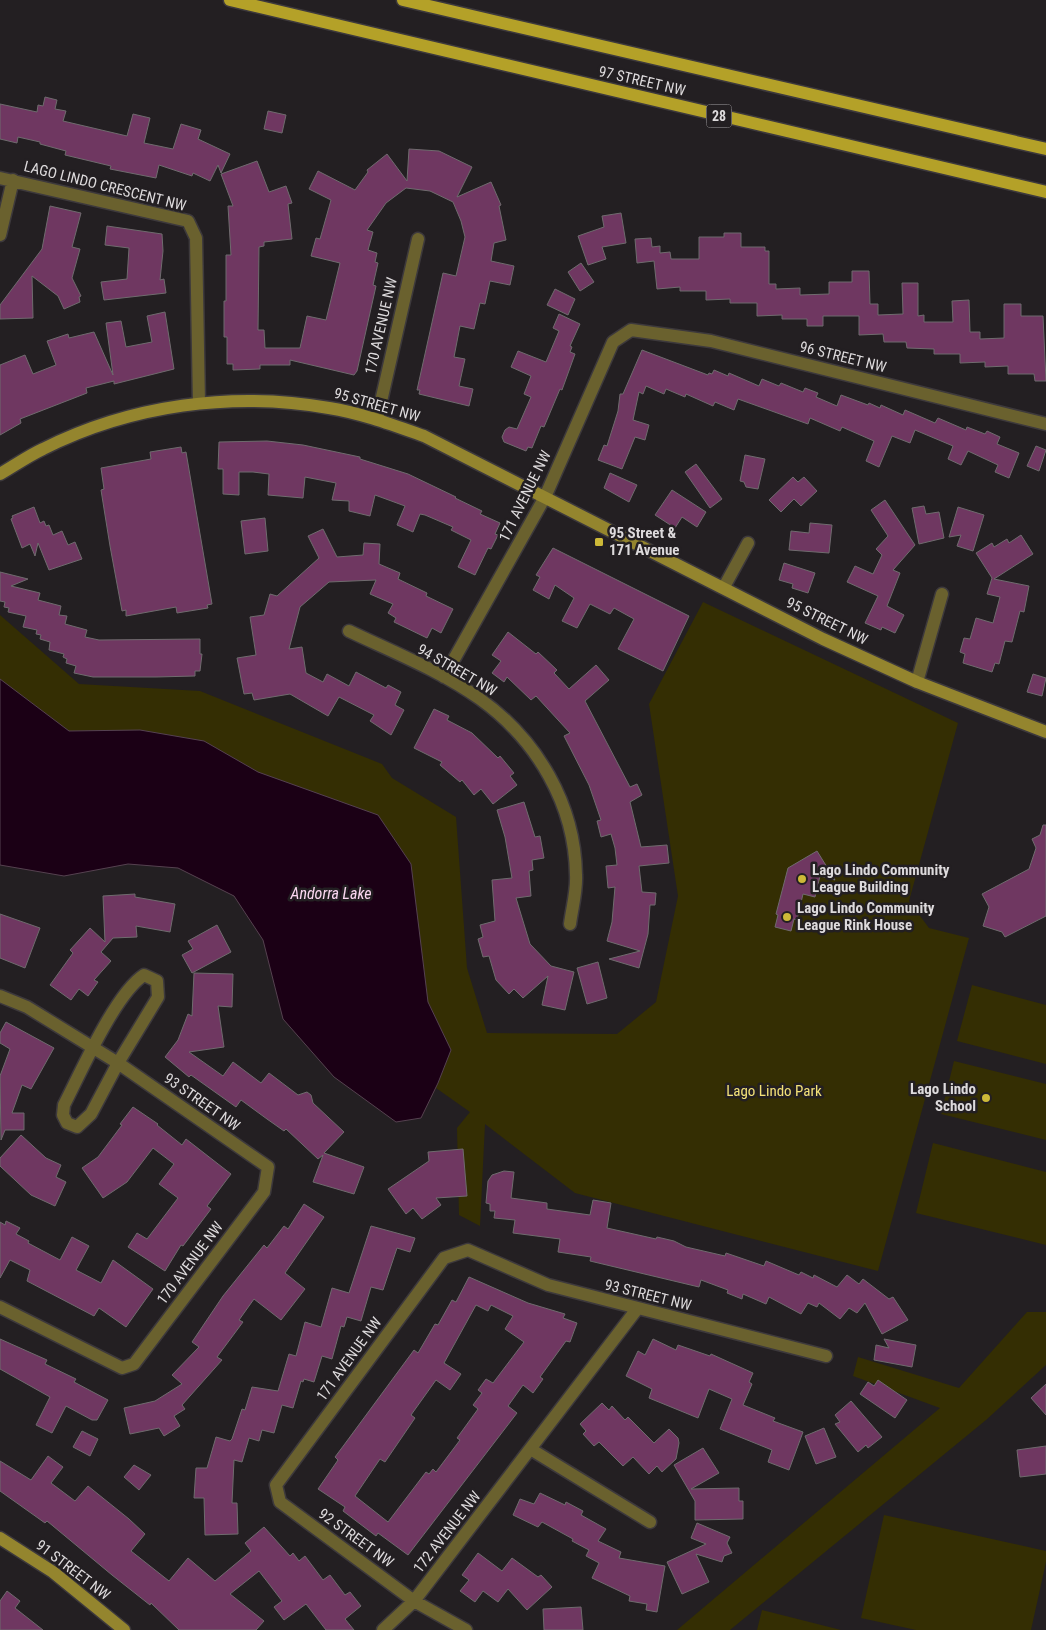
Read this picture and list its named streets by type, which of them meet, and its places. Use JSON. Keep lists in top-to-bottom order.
{
  "streets": {
    "main road": ["97 STREET NW", "28"],
    "street": [
      "LAGO LINDO CRESCENT NW",
      "170 AVENUE NW",
      "96 STREET NW",
      "95 STREET NW",
      "171 AVENUE NW",
      "94 STREET NW",
      "93 STREET NW",
      "172 AVENUE NW",
      "92 STREET NW",
      "91 STREET NW"
    ]
  },
  "crossings": [
    ["LAGO LINDO CRESCENT NW", "95 STREET NW"],
    ["170 AVENUE NW", "95 STREET NW"],
    ["170 AVENUE NW", "93 STREET NW"],
    ["96 STREET NW", "171 AVENUE NW"],
    ["95 STREET NW", "171 AVENUE NW"],
    ["171 AVENUE NW", "94 STREET NW"],
    ["171 AVENUE NW", "93 STREET NW"],
    ["171 AVENUE NW", "92 STREET NW"],
    ["93 STREET NW", "172 AVENUE NW"],
    ["172 AVENUE NW", "92 STREET NW"]
  ],
  "water": ["Andorra Lake"],
  "parks": ["Lago Lindo Park"],
  "places": {
    "transit": ["95 Street & 171 Avenue"],
    "other": ["Lago Lindo Community League Building", "Lago Lindo Community League Rink House", "Lago Lindo School"]
  }
}
